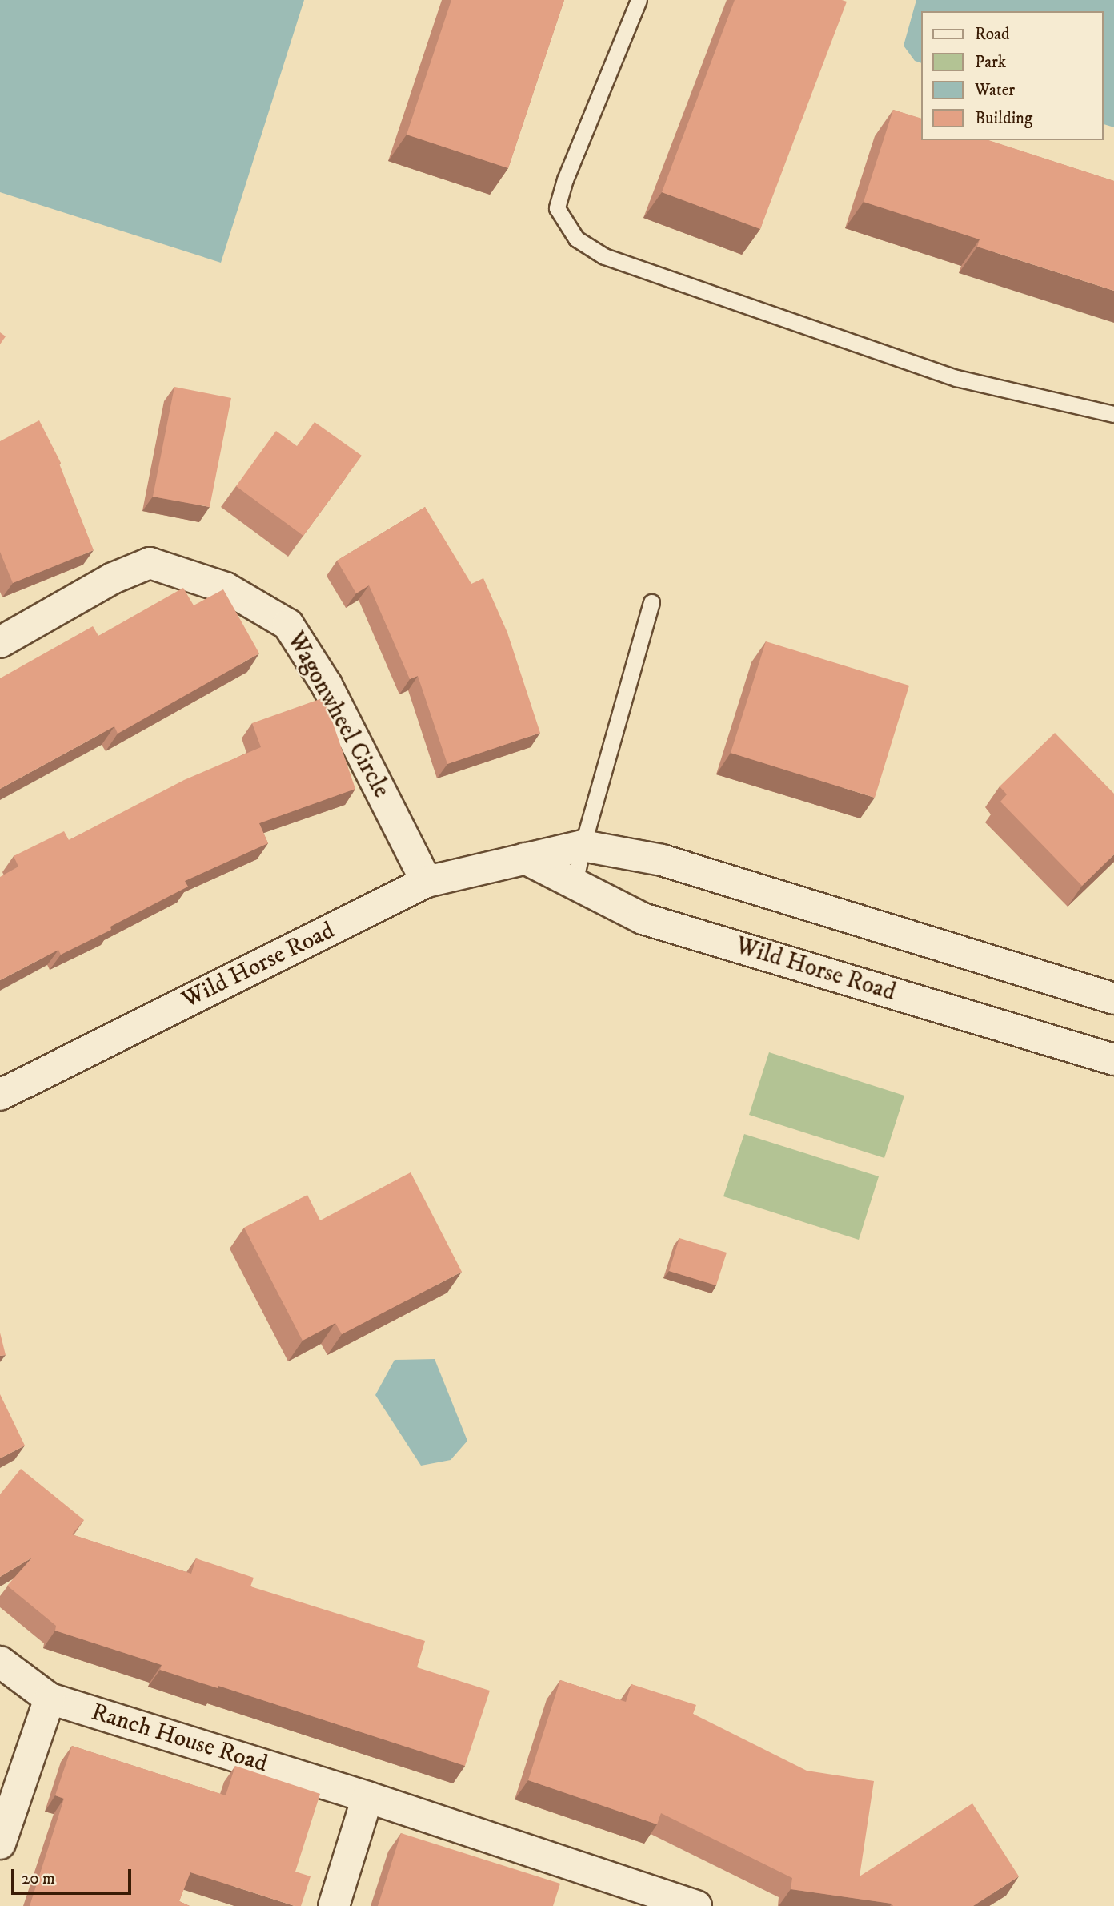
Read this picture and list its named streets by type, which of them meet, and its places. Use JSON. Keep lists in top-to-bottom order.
{
  "streets": {
    "street": ["Wagonwheel Circle", "Wild Horse Road", "Ranch House Road"]
  },
  "crossings": [
    ["Wagonwheel Circle", "Wild Horse Road"]
  ],
  "legend": [
    "Road",
    "Park",
    "Water",
    "Building"
  ],
  "scale_bar": "20 m"
}
